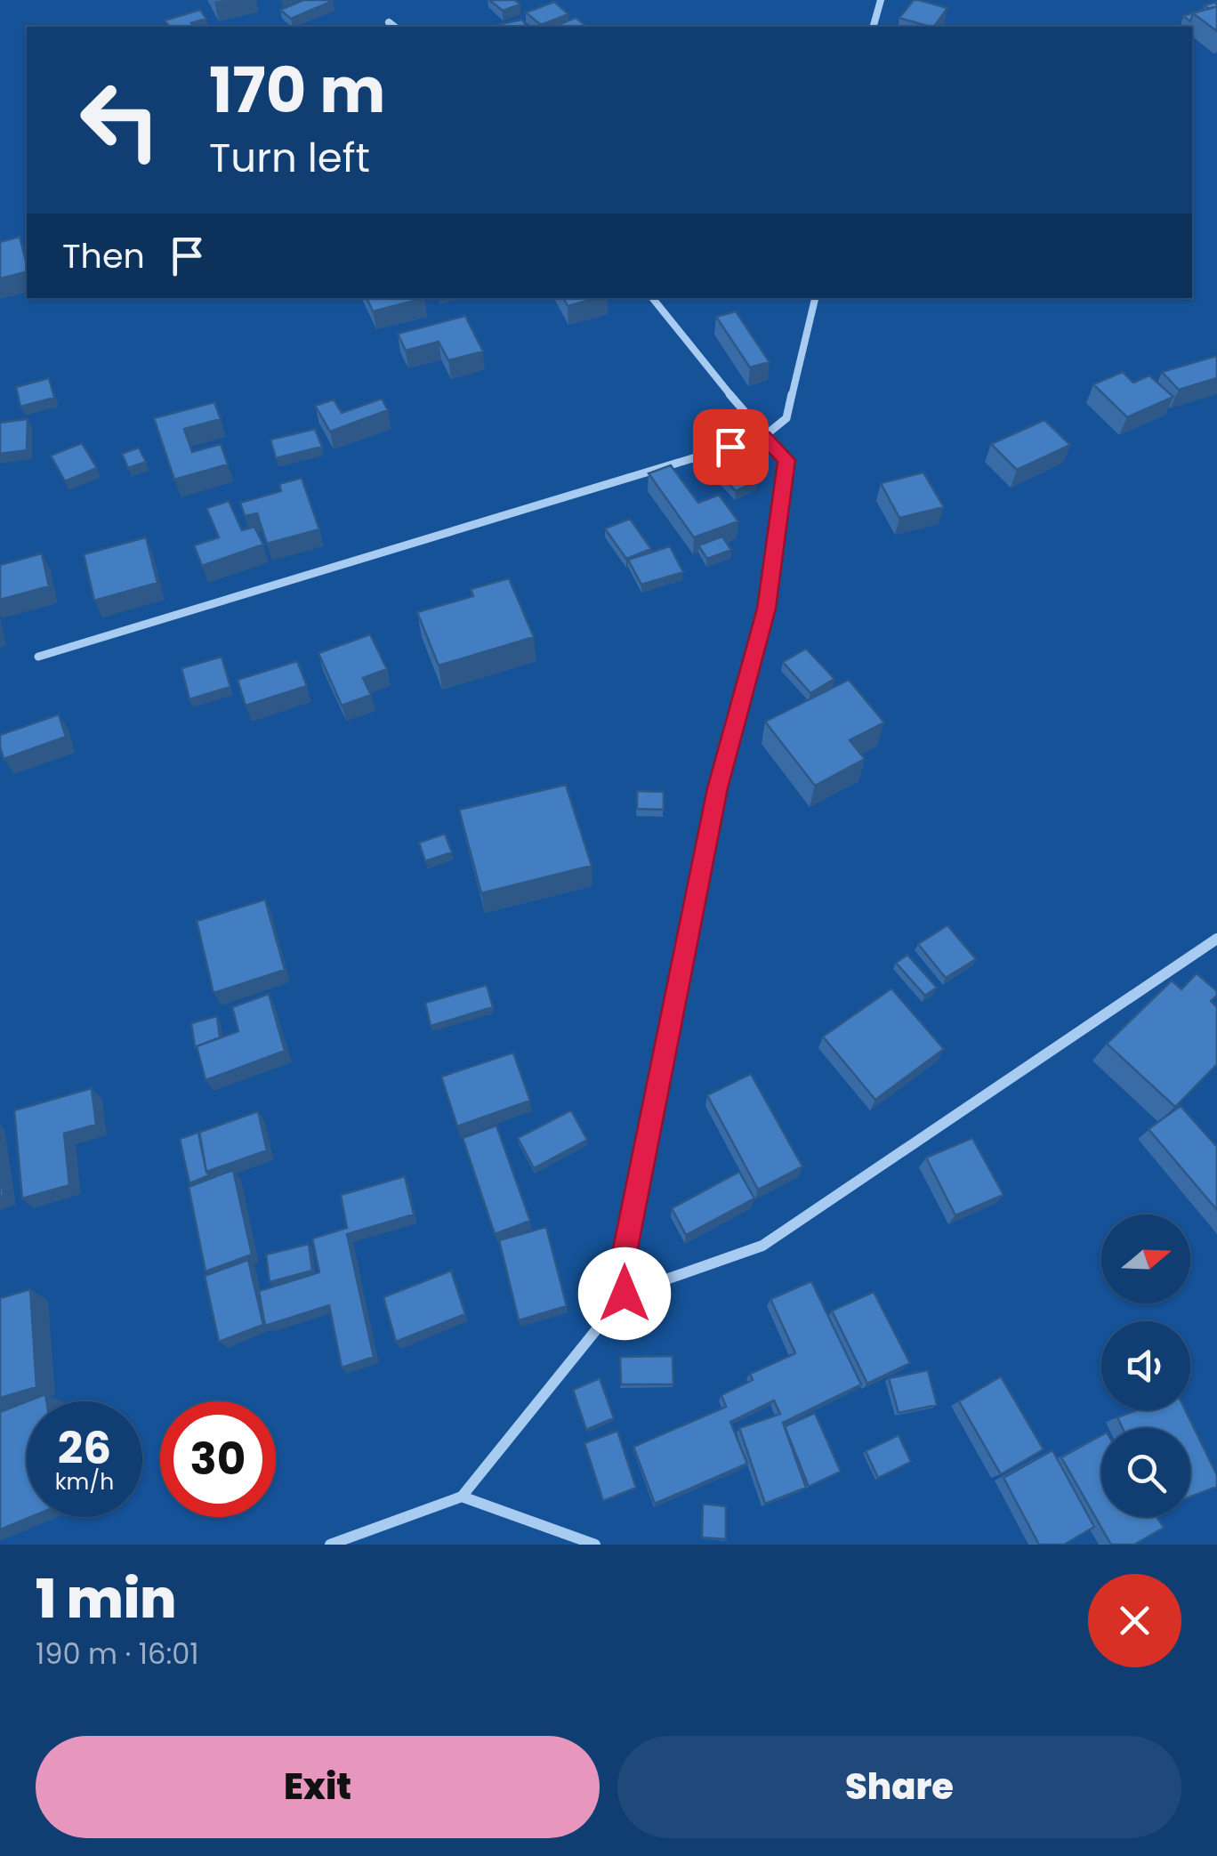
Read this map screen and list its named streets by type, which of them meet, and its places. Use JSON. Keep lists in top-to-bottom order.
{
  "north": "right",
  "page": {
    "turn": ["170 m", "Turn left"],
    "then": "Then",
    "speed": "26 km/h",
    "limit": "30",
    "heading": ["1 min", "190 m · 16:01"],
    "buttons": ["Exit", "Share"]
  }
}
